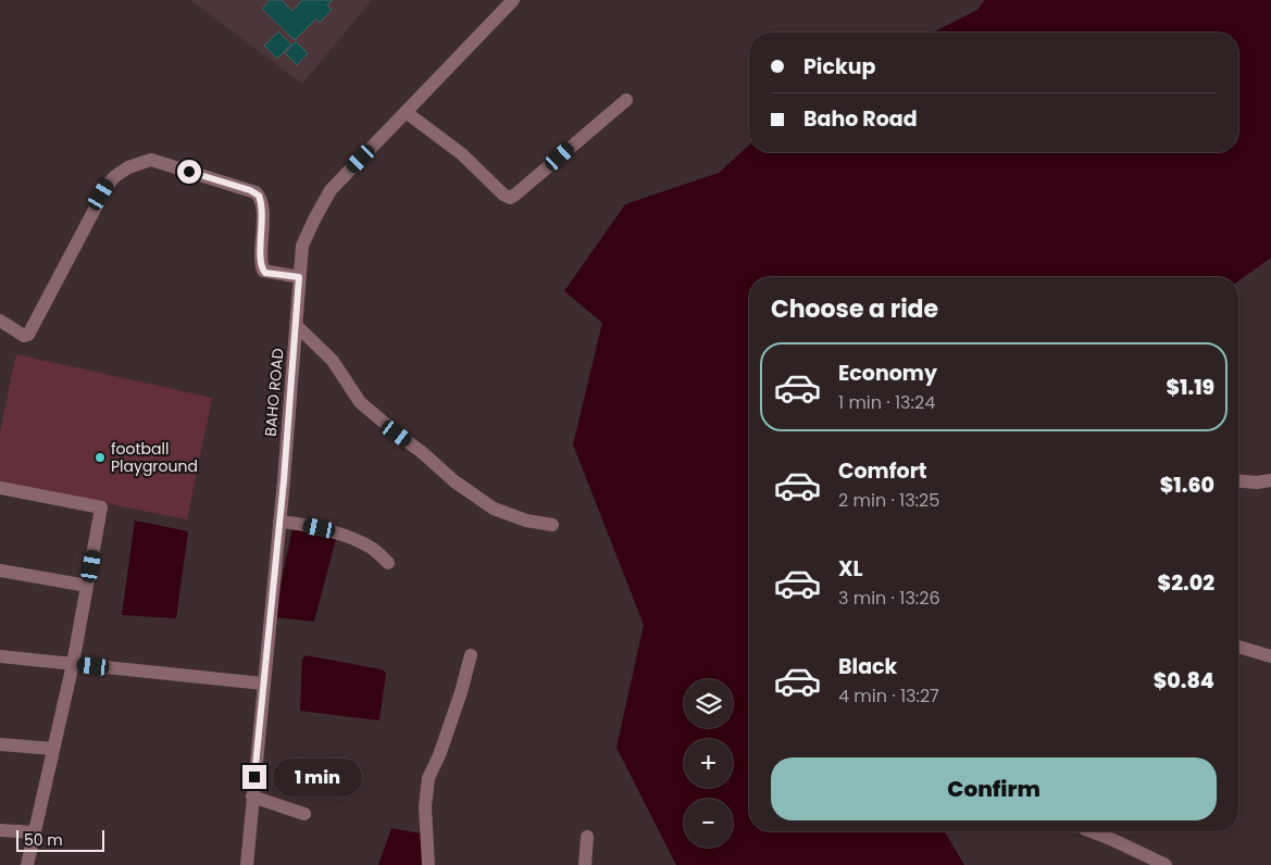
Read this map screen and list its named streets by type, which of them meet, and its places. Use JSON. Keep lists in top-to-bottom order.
{
  "streets": {
    "street": ["BAHO ROAD"]
  },
  "places": ["football Playground"],
  "scale_bar": "50 m",
  "page": {
    "banner": ["Pickup", "Baho Road"],
    "heading": "Choose a ride",
    "list": [
      {
        "name": "Economy",
        "note": "1 min · 13:24",
        "value": "$1.19"
      },
      {
        "name": "Comfort",
        "note": "2 min · 13:25",
        "value": "$1.60"
      },
      {
        "name": "XL",
        "note": "3 min · 13:26",
        "value": "$2.02"
      },
      {
        "name": "Black",
        "note": "4 min · 13:27",
        "value": "$0.84"
      }
    ],
    "map_buttons": ["+", "−"],
    "buttons": "Confirm",
    "bubble": "1 min",
    "scale": "50 m"
  }
}
